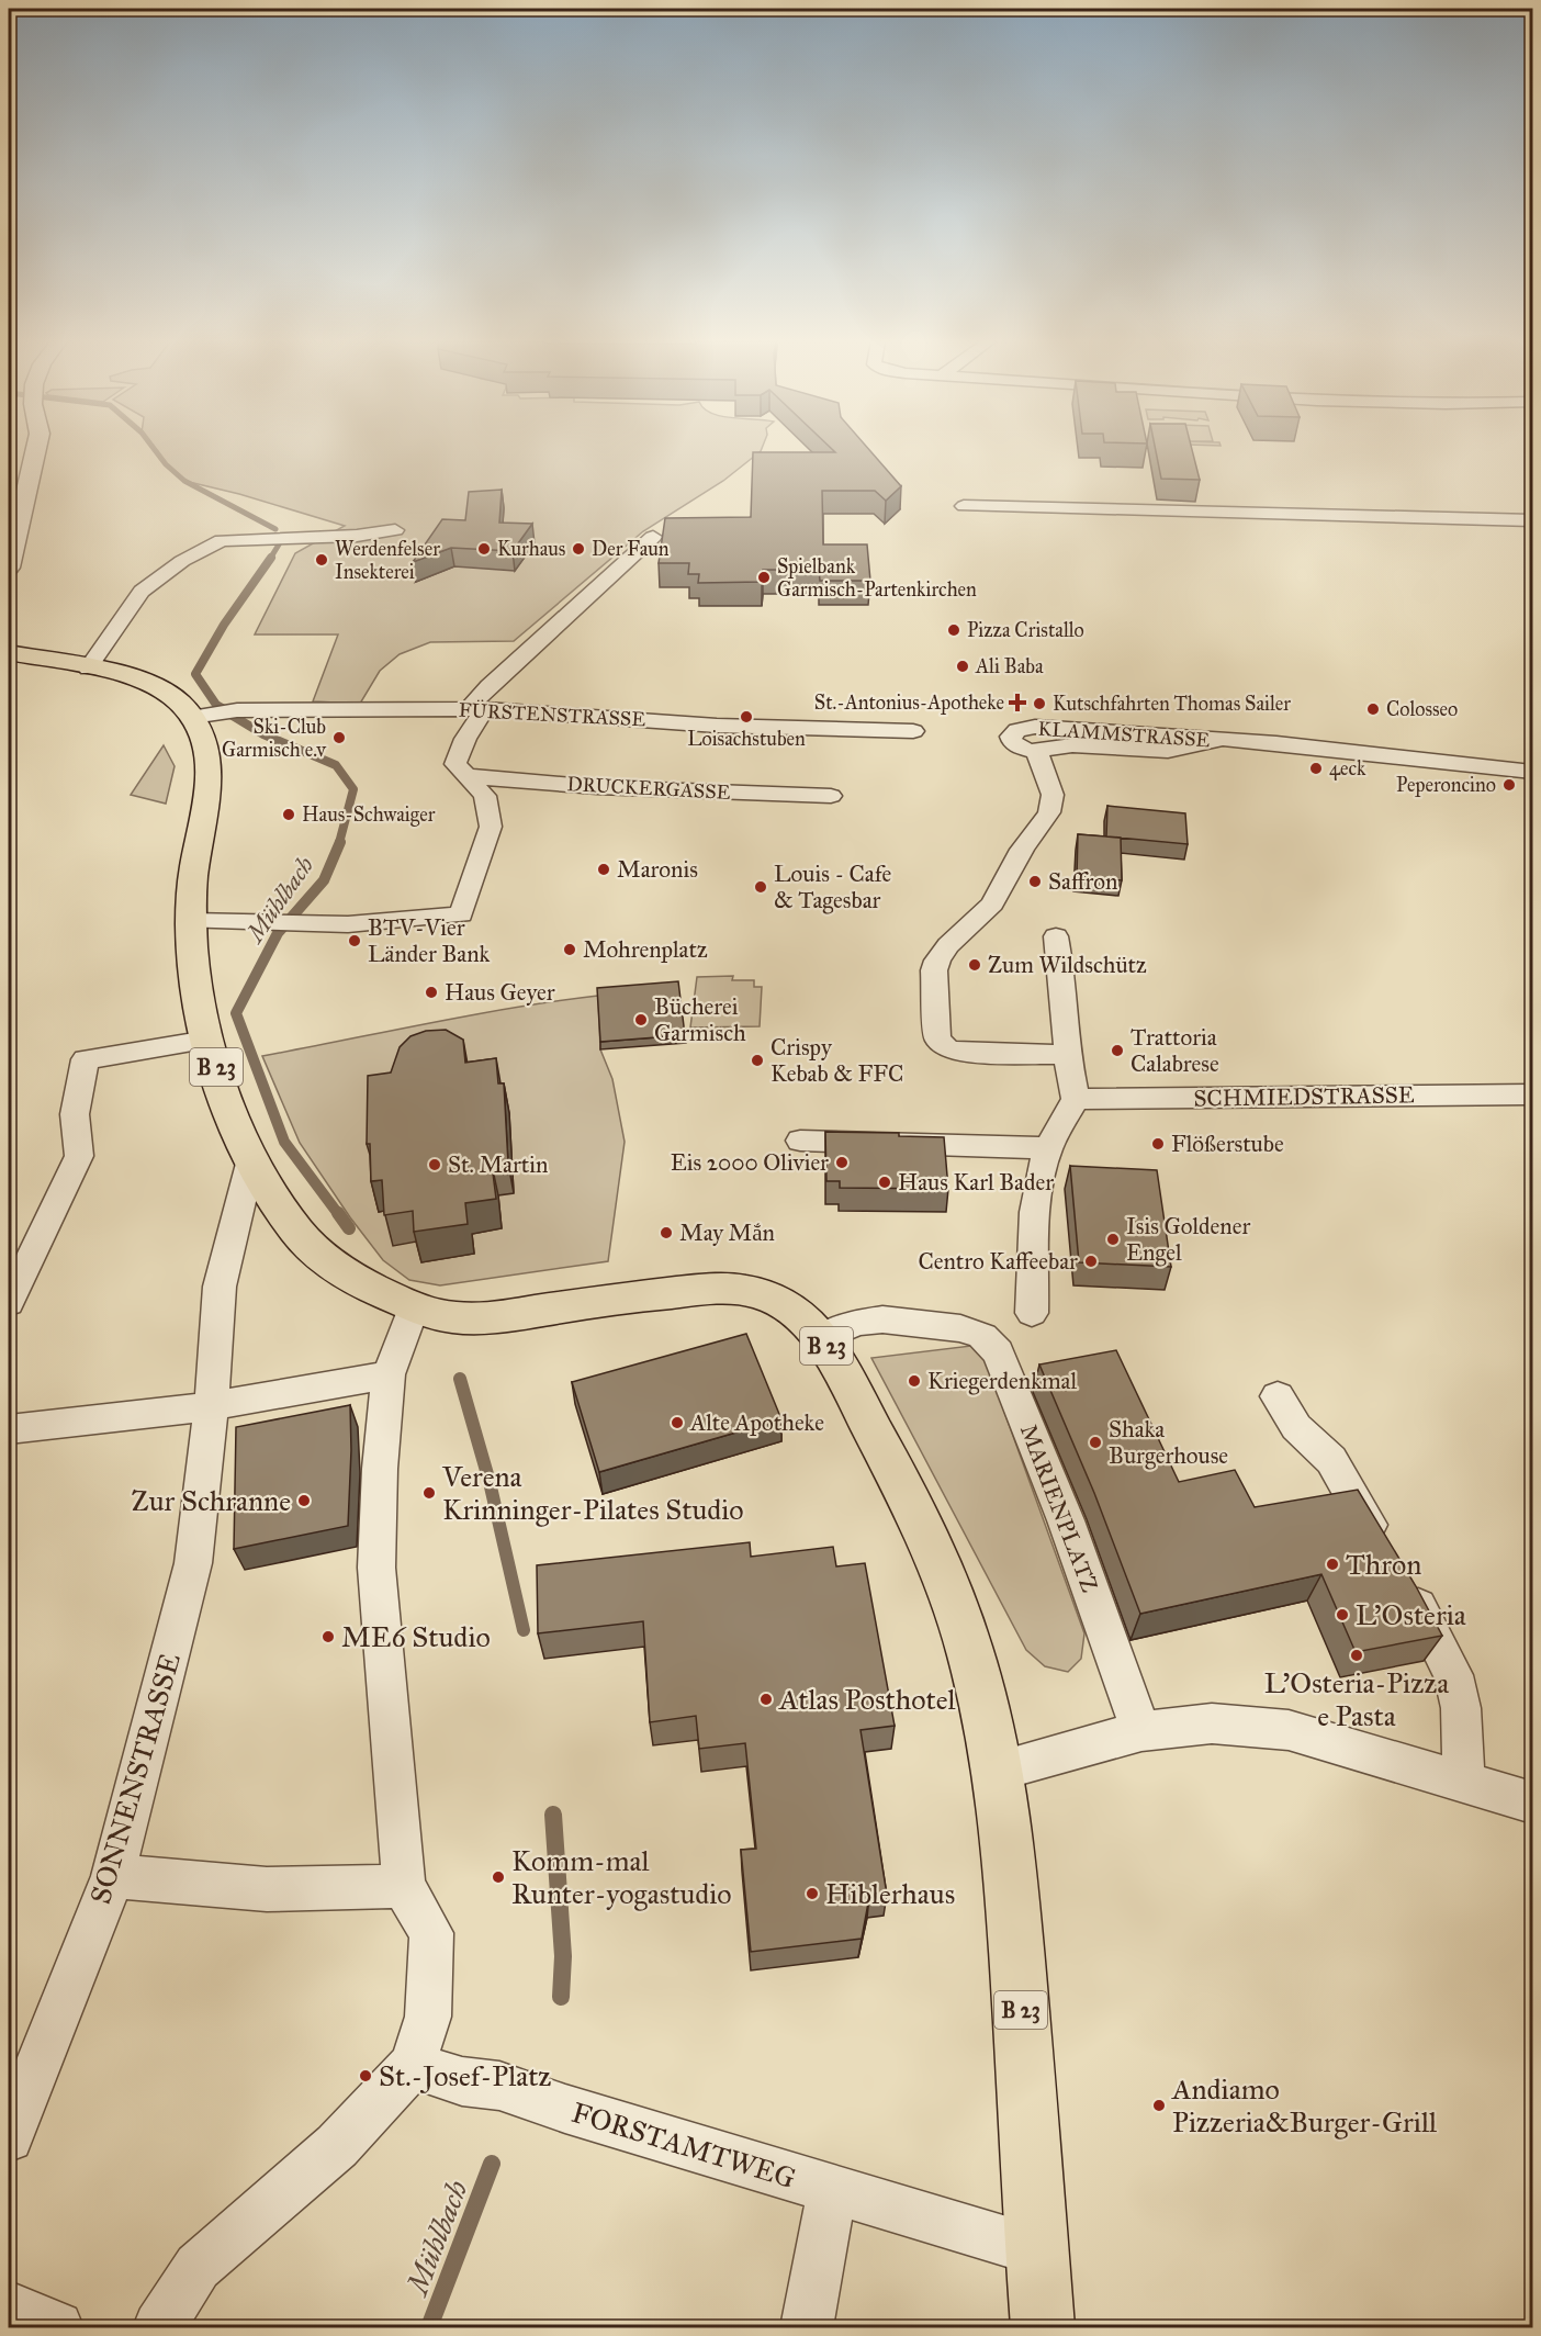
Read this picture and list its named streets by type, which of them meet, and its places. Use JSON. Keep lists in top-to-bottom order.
{
  "streets": {
    "main road": ["B 23"],
    "street": [
      "FÜRSTENSTRASSE",
      "KLAMMSTRASSE",
      "DRUCKERGASSE",
      "SCHMIEDSTRASSE",
      "MARIENPLATZ",
      "SONNENSTRASSE",
      "FORSTAMTWEG"
    ]
  },
  "crossings": [
    ["FÜRSTENSTRASSE", "B 23"],
    ["B 23", "MARIENPLATZ"],
    ["B 23", "SONNENSTRASSE"],
    ["B 23", "FORSTAMTWEG"]
  ],
  "water": ["Mühlbach"],
  "places": {
    "other": [
      "Kurhaus",
      "Der Faun",
      "Werdenfelser Insekterei",
      "Spielbank Garmisch-Partenkirchen",
      "Pizza Cristallo",
      "Ali Baba",
      "Kutschfahrten Thomas Sailer",
      "Colosseo",
      "Loisachstuben",
      "Ski-Club Garmisch e.v",
      "4eck",
      "Peperoncino",
      "Haus-Schwaiger",
      "Maronis",
      "Saffron",
      "Louis - Cafe & Tagesbar",
      "BTV-Vier Länder Bank",
      "Mohrenplatz",
      "Zum Wildschütz",
      "Haus Geyer",
      "Bücherei Garmisch",
      "Trattoria Calabrese",
      "Crispy Kebab & FFC",
      "Flößerstube",
      "Eis 2000 Olivier",
      "St. Martin",
      "Haus Karl Bader",
      "May Mắn",
      "Isis Goldener Engel",
      "Centro Kaffeebar",
      "Kriegerdenkmal",
      "Alte Apotheke",
      "Shaka Burgerhouse",
      "Verena Krinninger-Pilates Studio",
      "Zur Schranne",
      "Thron",
      "L'Osteria",
      "ME6 Studio",
      "L'Osteria-Pizza e Pasta",
      "Atlas Posthotel",
      "Komm-mal Runter-yogastudio",
      "Hiblerhaus",
      "St.-Josef-Platz",
      "Andiamo Pizzeria&Burger-Grill"
    ],
    "health": ["St.-Antonius-Apotheke"]
  }
}
